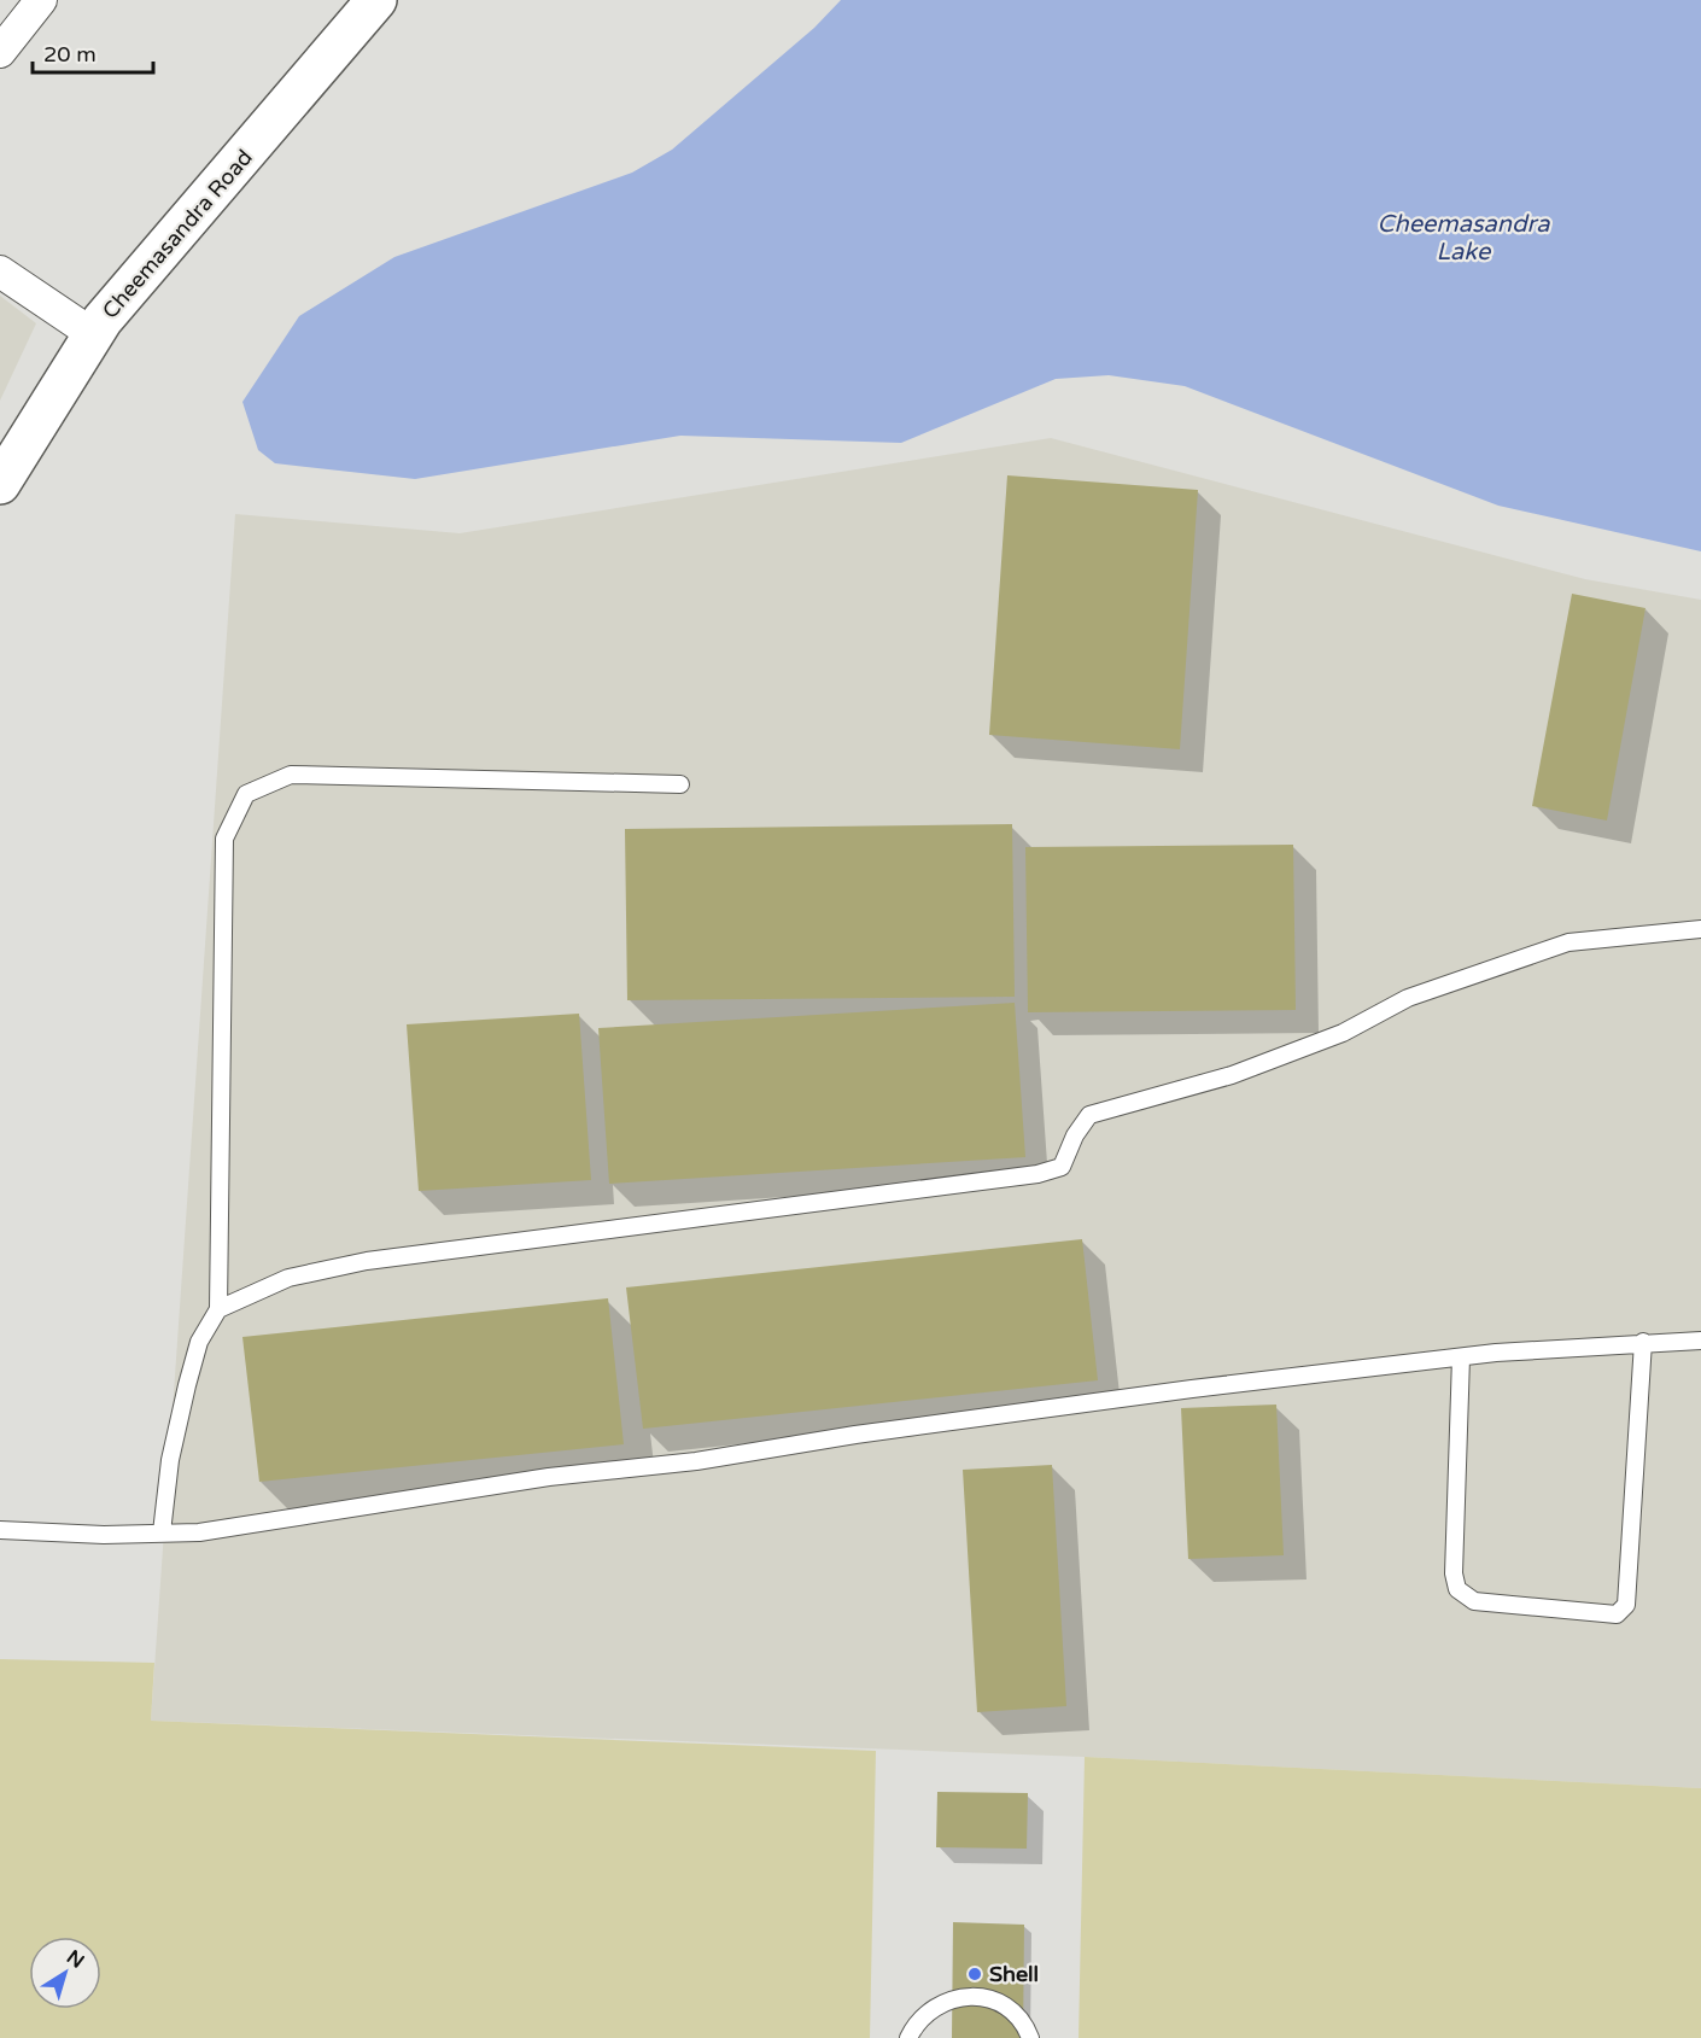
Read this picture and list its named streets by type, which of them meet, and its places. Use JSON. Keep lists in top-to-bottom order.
{
  "streets": {
    "street": ["Cheemasandra Road"]
  },
  "water": ["Cheemasandra Lake"],
  "places": ["Shell"],
  "scale_bar": "20 m",
  "north": "top right"
}
